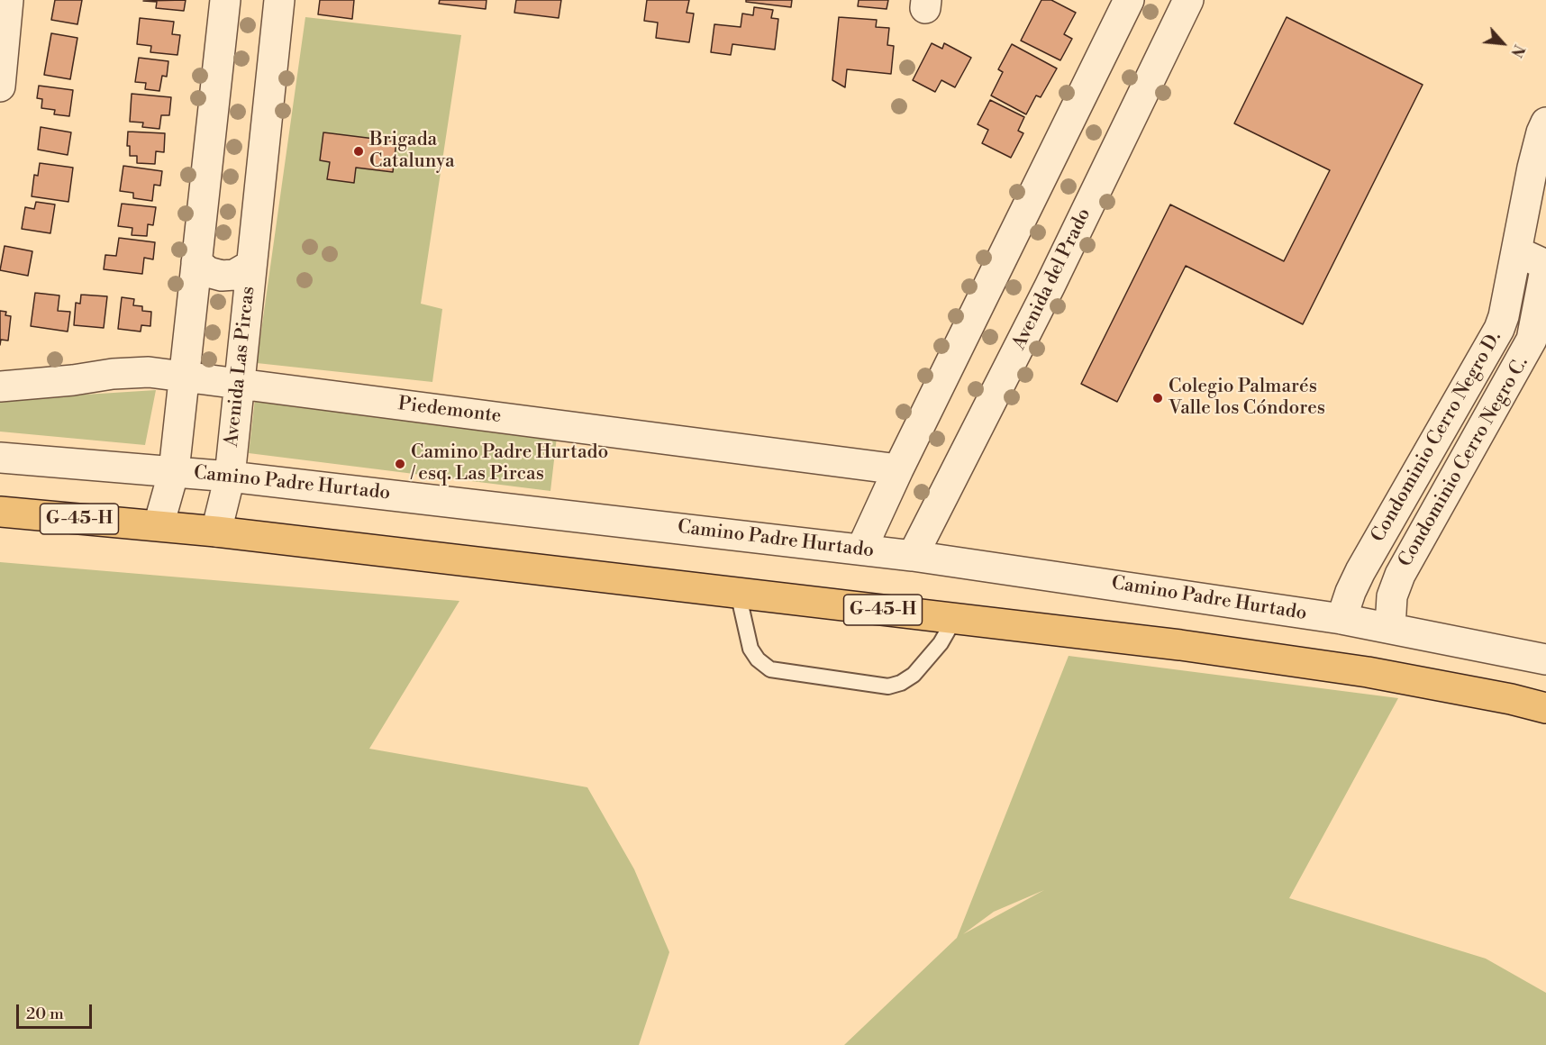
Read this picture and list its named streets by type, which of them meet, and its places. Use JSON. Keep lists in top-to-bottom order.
{
  "streets": {
    "main road": ["G-45-H"],
    "street": [
      "Avenida del Prado",
      "Avenida Las Pircas",
      "Piedemonte",
      "Condominio Cerro Negro D.",
      "Condominio Cerro Negro C.",
      "Camino Padre Hurtado"
    ]
  },
  "crossings": [
    ["Avenida del Prado", "Camino Padre Hurtado"],
    ["Avenida Las Pircas", "Piedemonte"],
    ["Avenida Las Pircas", "Camino Padre Hurtado"],
    ["Avenida Las Pircas", "G-45-H"],
    ["Condominio Cerro Negro D.", "Camino Padre Hurtado"],
    ["Condominio Cerro Negro C.", "Camino Padre Hurtado"]
  ],
  "places": ["Brigada Catalunya", "Colegio Palmarés Valle los Cóndores", "Camino Padre Hurtado / esq. Las Pircas"],
  "scale_bar": "20 m",
  "north": "bottom right"
}
